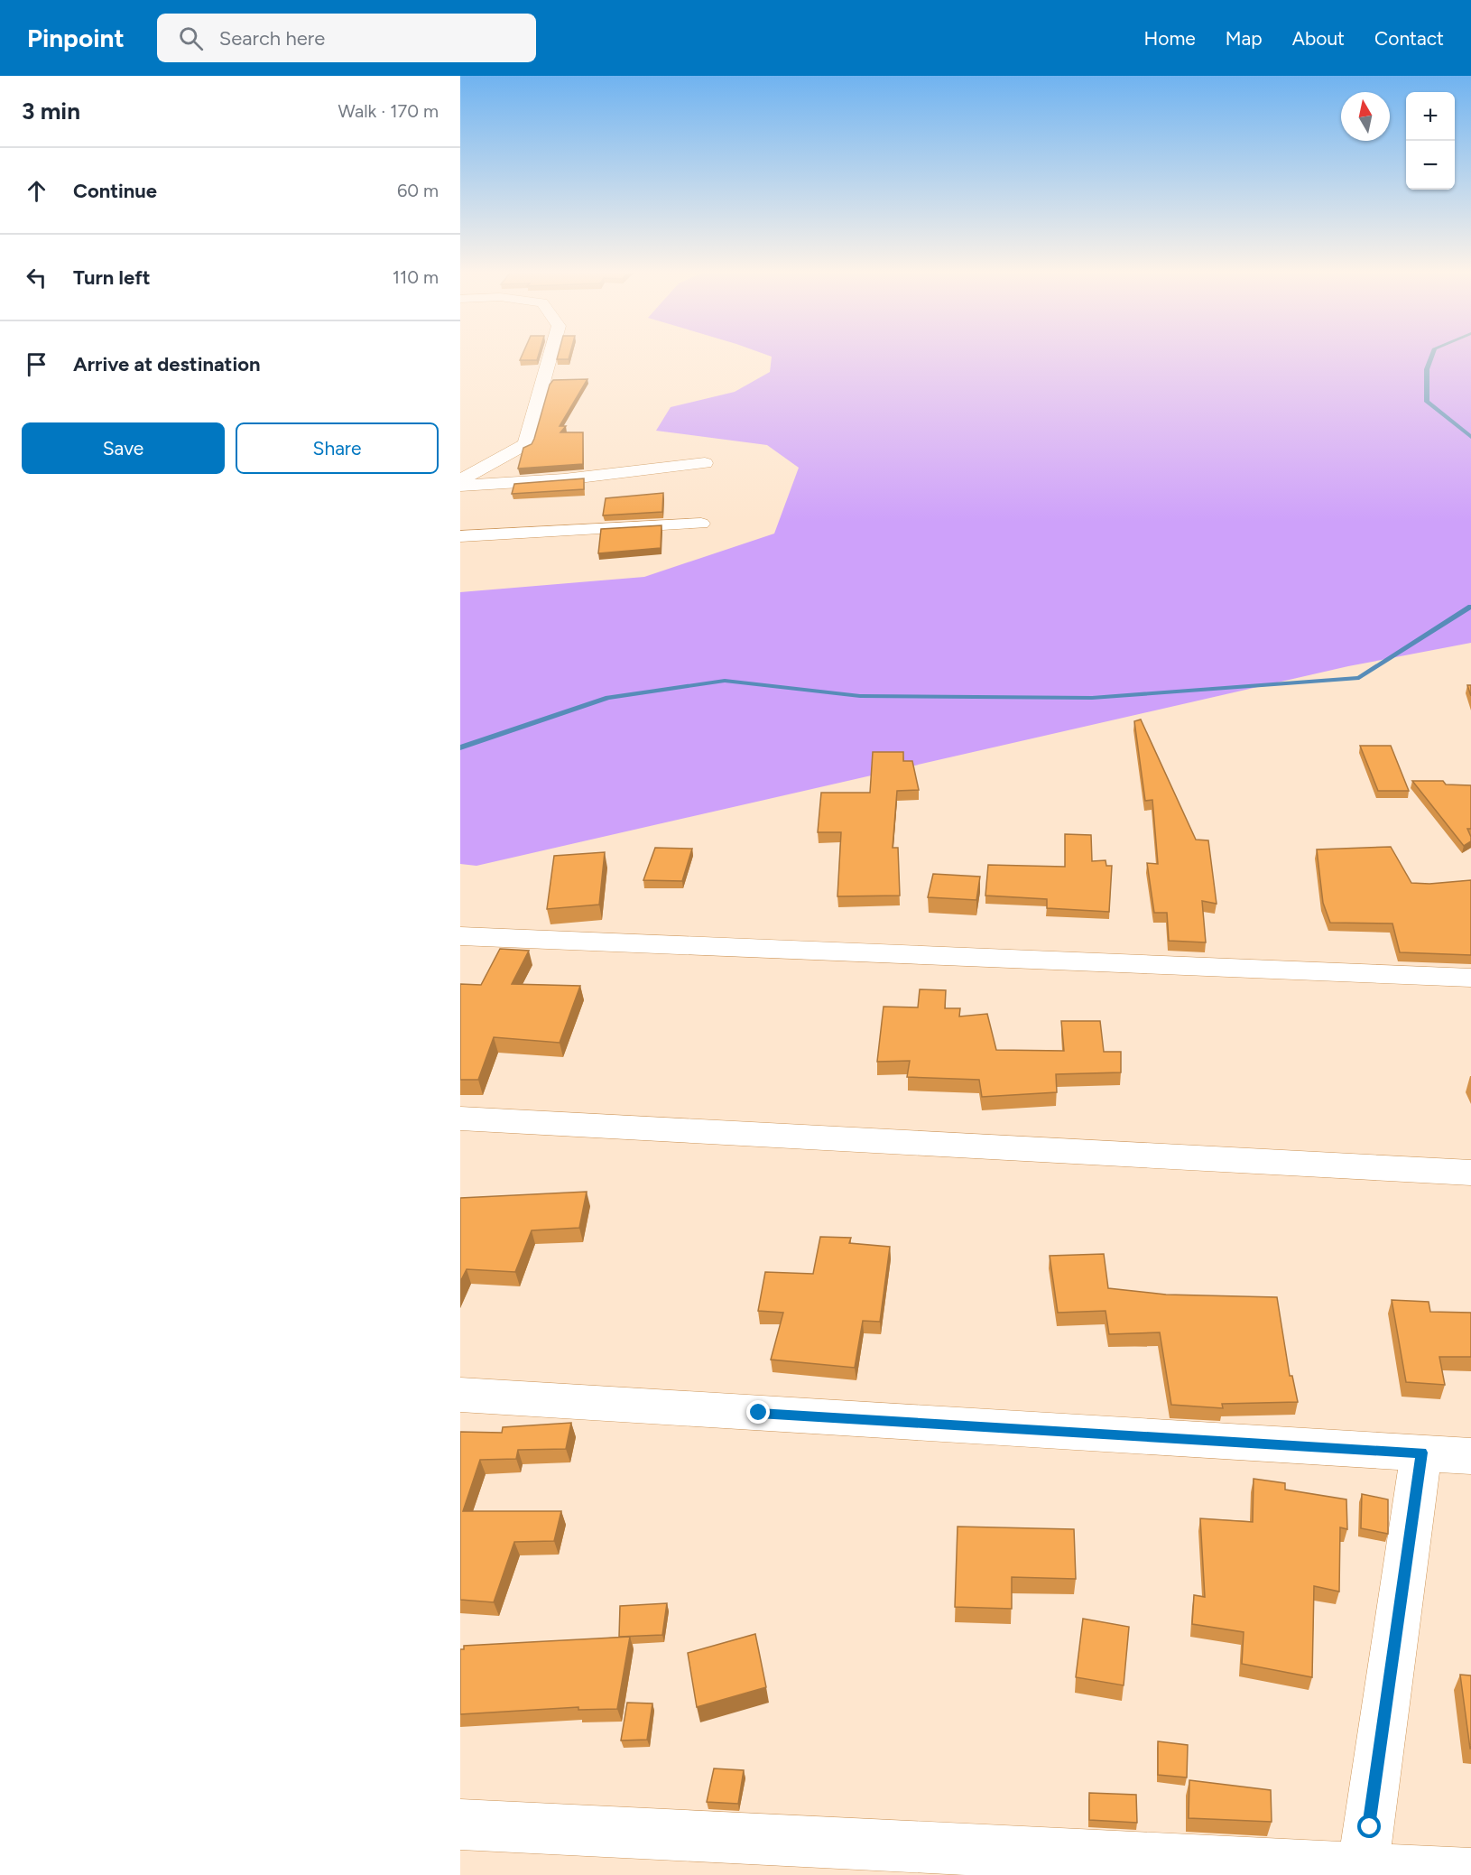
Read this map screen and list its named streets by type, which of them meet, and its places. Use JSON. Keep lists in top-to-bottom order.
{
  "north": "top",
  "page": {
    "header": "Pinpoint",
    "search": "Search here",
    "nav": [
      "Home",
      "Map",
      "About",
      "Contact"
    ],
    "heading": ["3 min", "Walk · 170 m"],
    "map_buttons": ["+", "−"],
    "list": [
      ["Continue", "60 m"],
      ["Turn left", "110 m"],
      "Arrive at destination"
    ],
    "buttons": ["Save", "Share"]
  }
}
